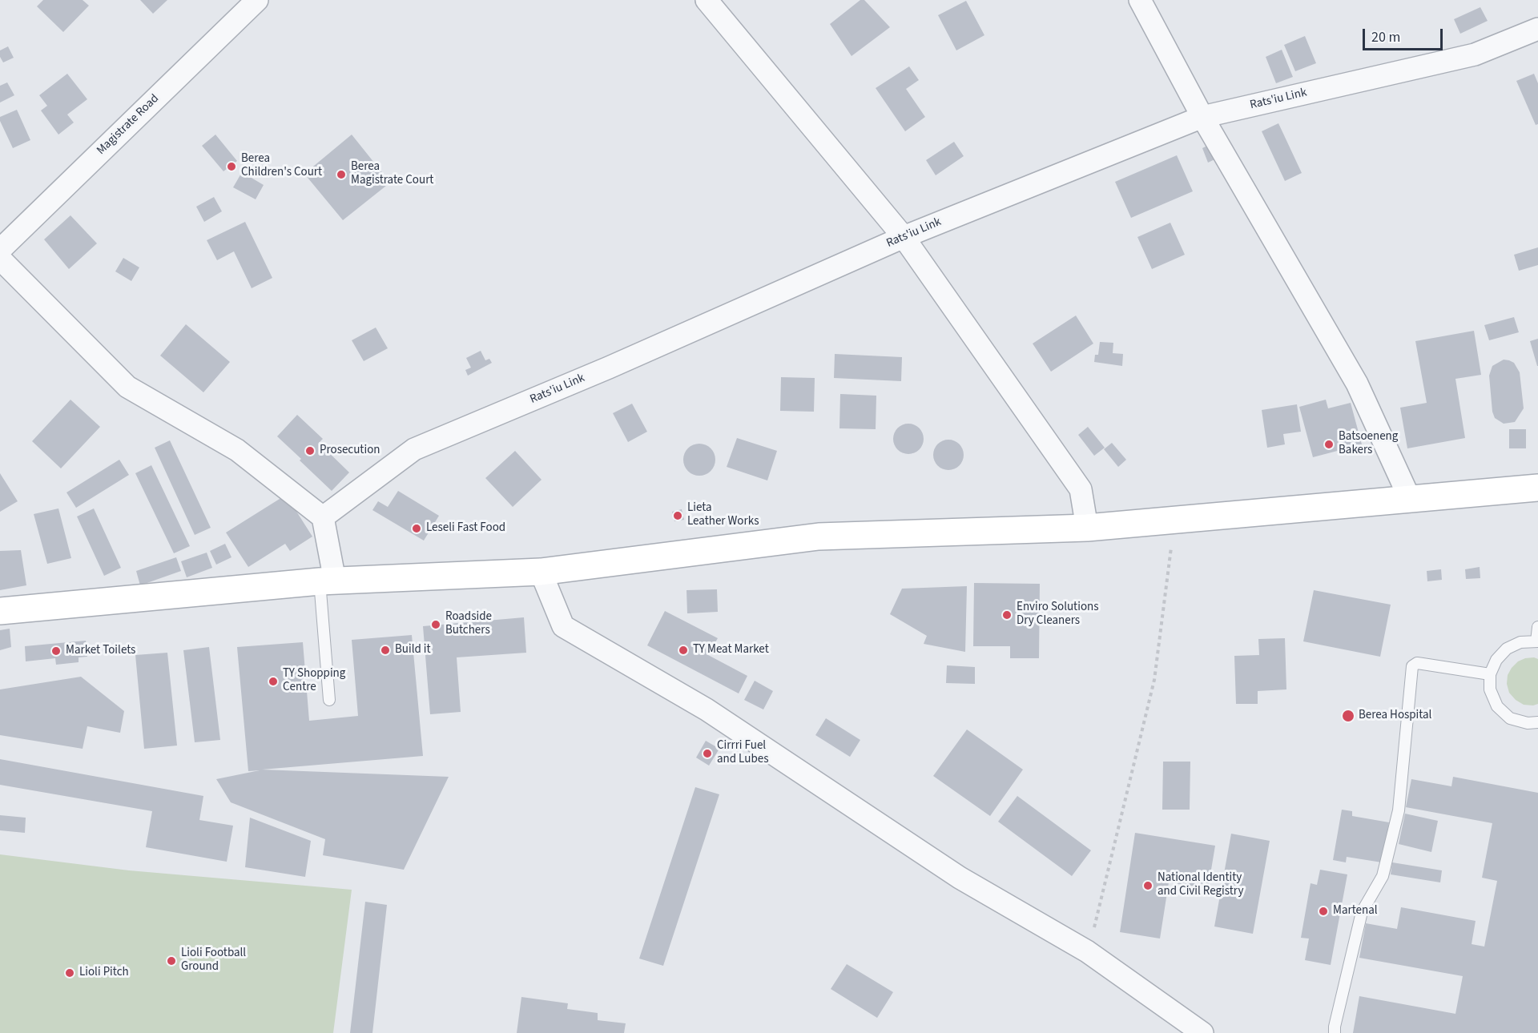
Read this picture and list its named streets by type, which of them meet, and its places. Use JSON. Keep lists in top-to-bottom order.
{
  "streets": {
    "street": ["Rats'iu Link", "Magistrate Road"]
  },
  "places": [
    "Berea Children's Court",
    "Berea Magistrate Court",
    "Batsoeneng Bakers",
    "Prosecution",
    "Lieta Leather Works",
    "Leseli Fast Food",
    "Enviro Solutions Dry Cleaners",
    "Roadside Butchers",
    "Build it",
    "TY Meat Market",
    "Market Toilets",
    "TY Shopping Centre",
    "Berea Hospital",
    "Cirrri Fuel and Lubes",
    "National Identity and Civil Registry",
    "Martenal",
    "Lioli Football Ground",
    "Lioli Pitch"
  ],
  "scale_bar": "20 m"
}
